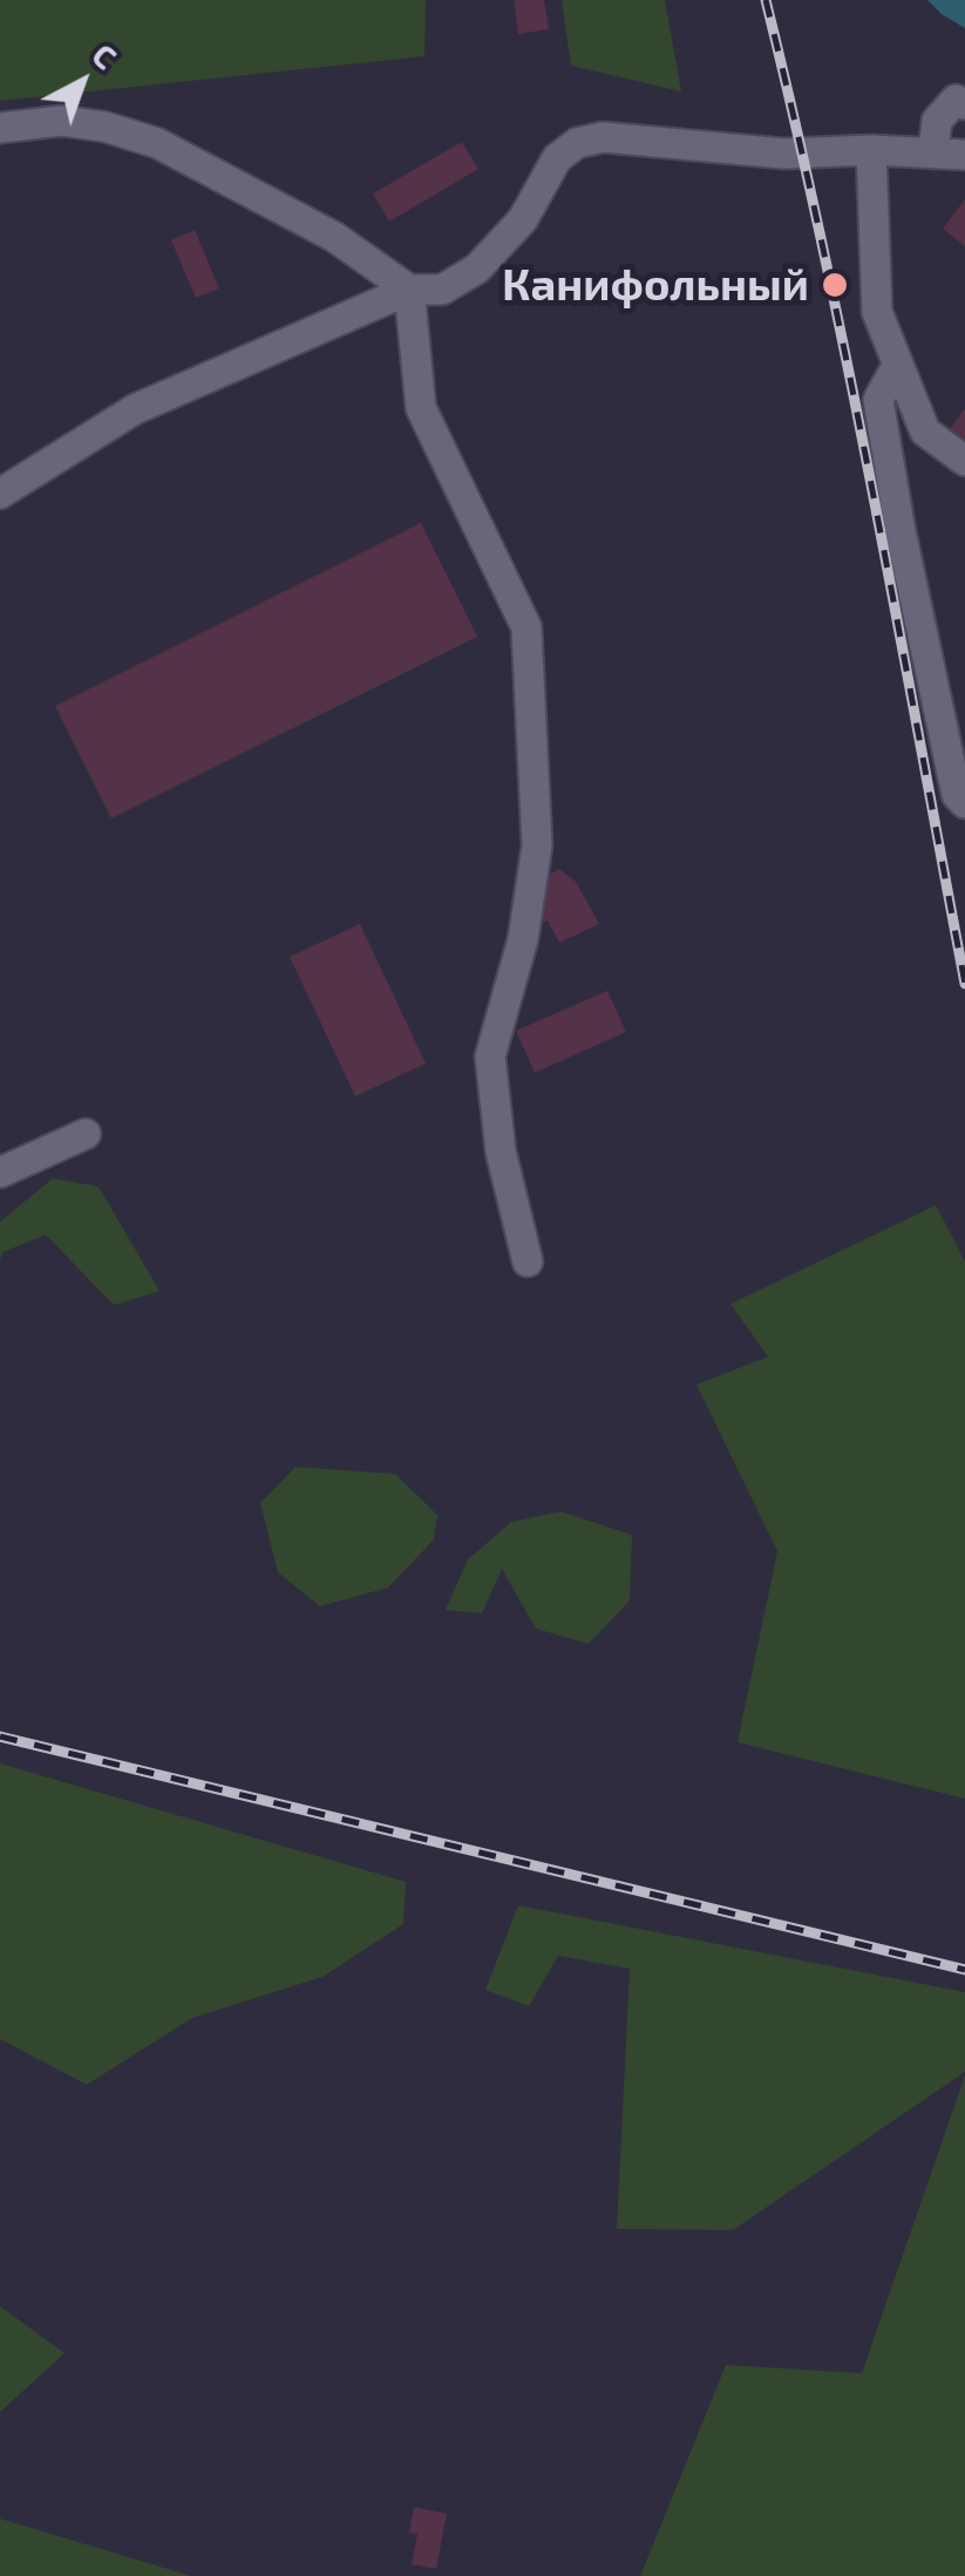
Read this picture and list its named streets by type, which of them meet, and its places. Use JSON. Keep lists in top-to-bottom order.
{
  "places": ["Канифольный"],
  "north": "top right"
}
